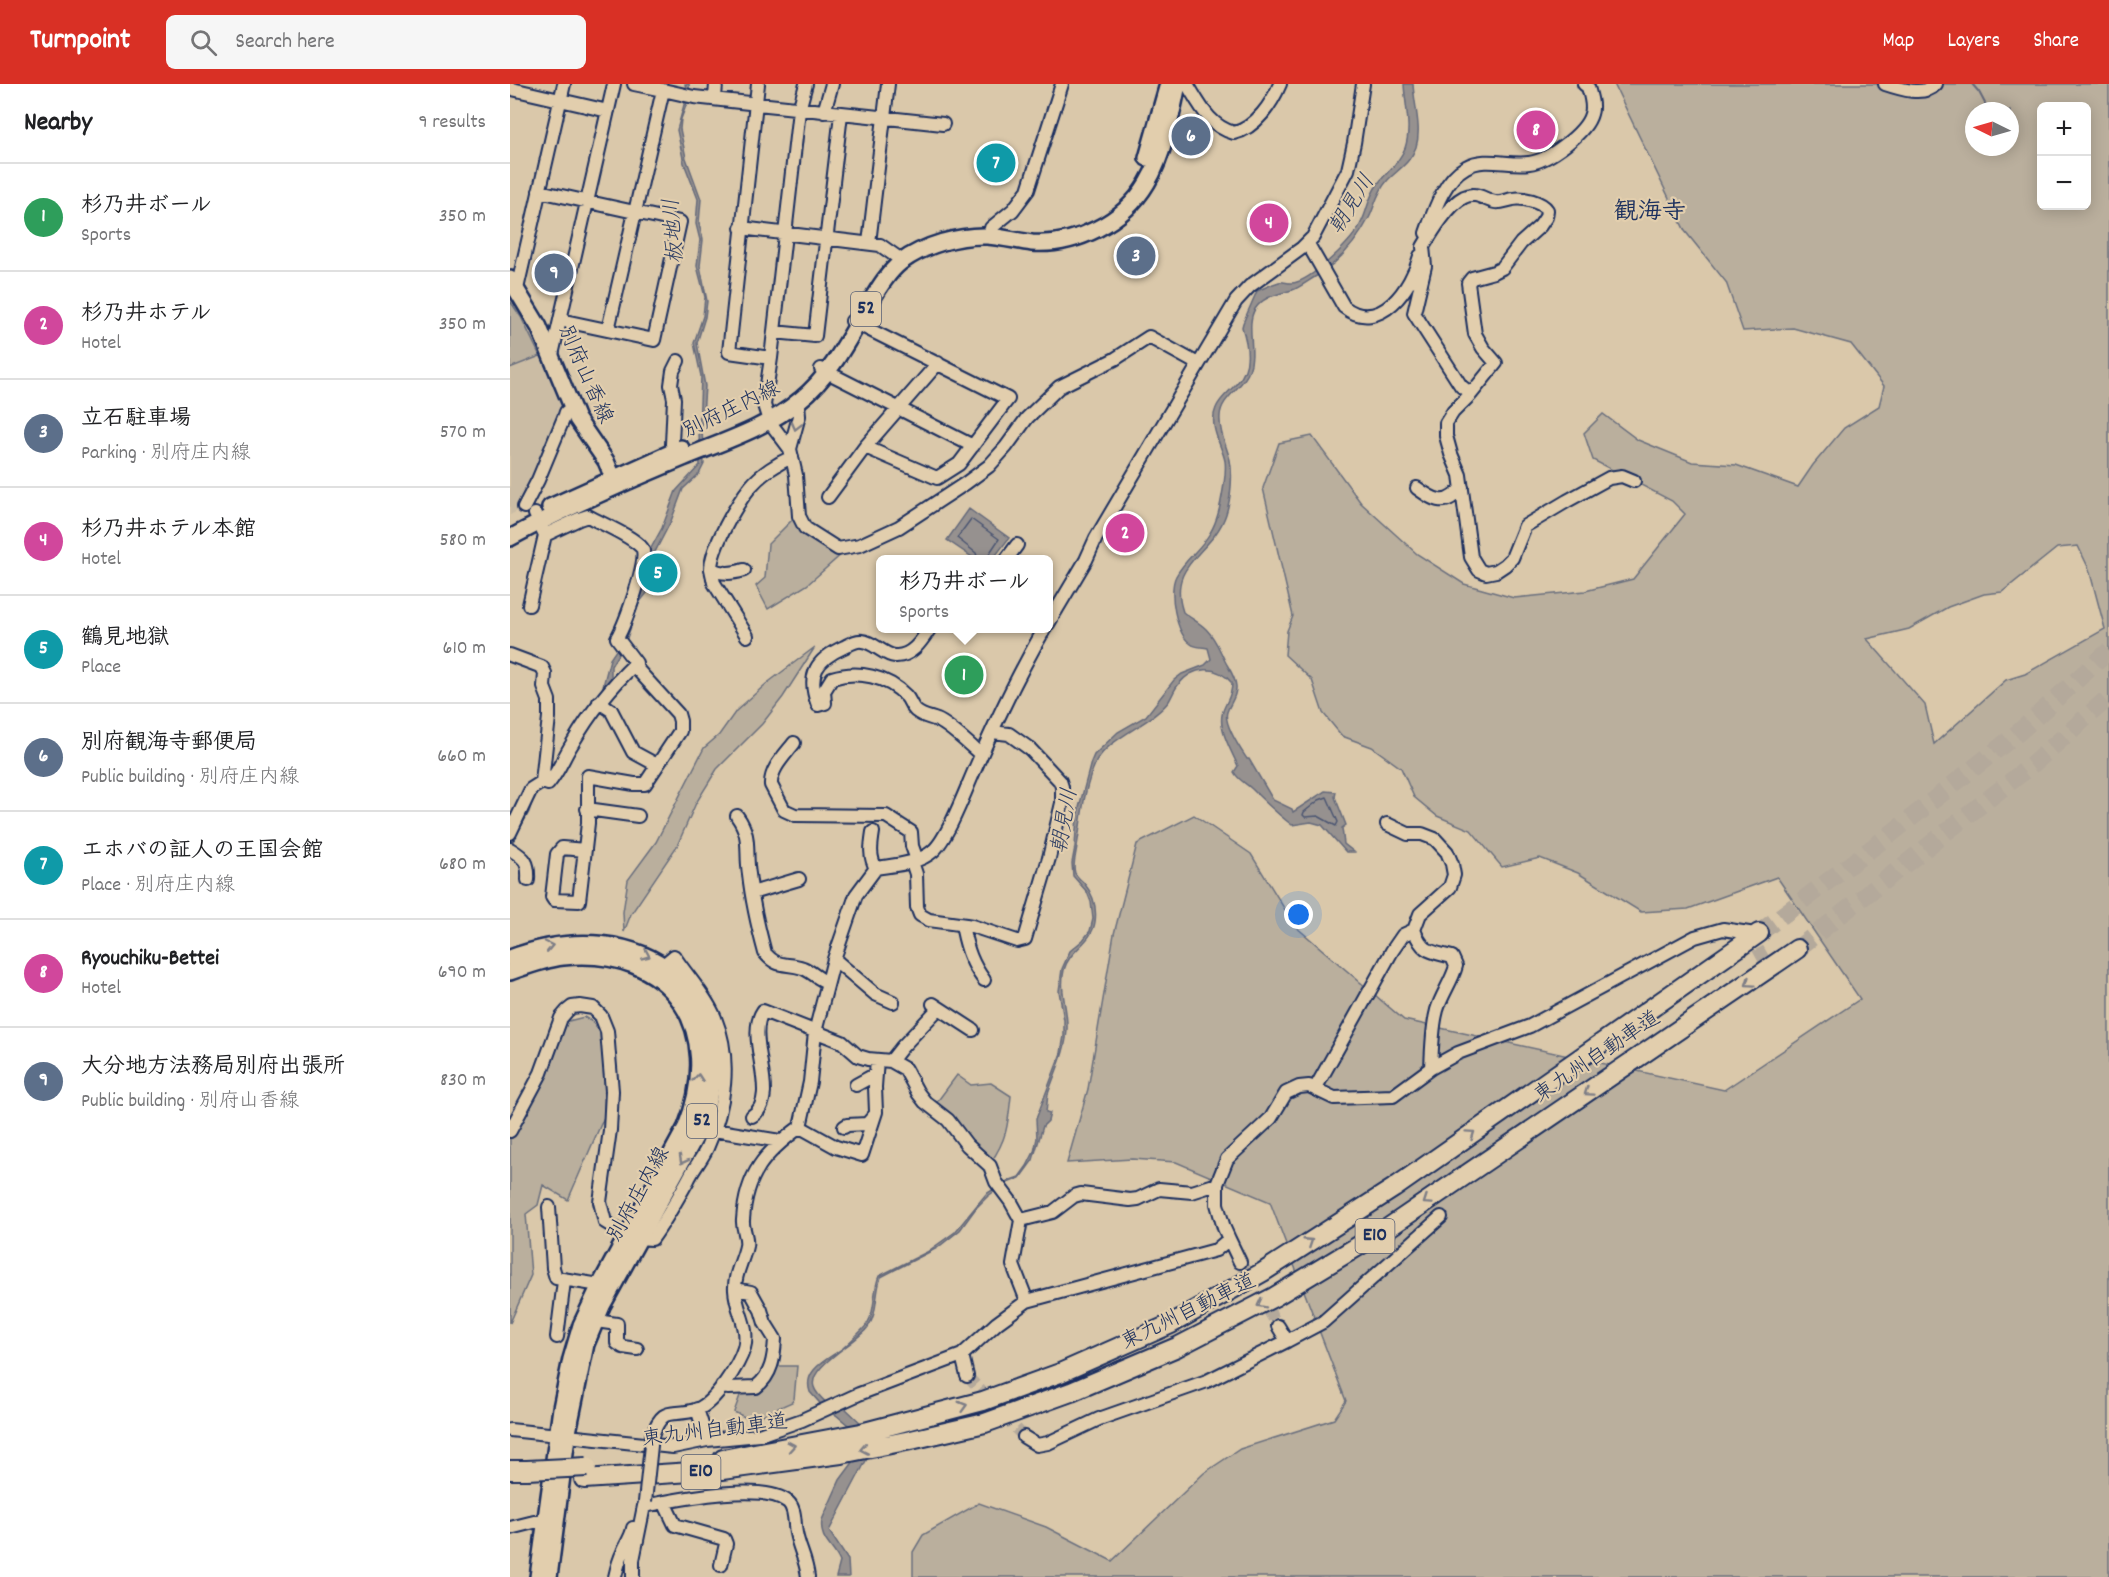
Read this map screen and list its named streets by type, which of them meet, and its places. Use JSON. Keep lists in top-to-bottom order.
{
  "streets": {
    "highway": ["東九州自動車道", "E10"],
    "main road": ["52", "別府山香線", "別府庄内線"]
  },
  "crossings": [
    ["別府山香線", "別府庄内線"]
  ],
  "districts": ["観海寺"],
  "water": ["朝見川", "板地川"],
  "north": "left",
  "page": {
    "header": "Turnpoint",
    "search": "Search here",
    "nav": ["Map", "Layers", "Share"],
    "heading": ["Nearby", "9 results"],
    "map_buttons": ["+", "−"],
    "pins": [
      "8",
      "6",
      "7",
      "4",
      "3",
      "9",
      "2",
      "5",
      "1"
    ],
    "list": [
      {
        "mark": "1",
        "name": "杉乃井ボール",
        "note": "Sports",
        "value": "350 m"
      },
      {
        "mark": "2",
        "name": "杉乃井ホテル",
        "note": "Hotel",
        "value": "350 m"
      },
      {
        "mark": "3",
        "name": "立石駐車場",
        "note": "Parking · 別府庄内線",
        "value": "570 m"
      },
      {
        "mark": "4",
        "name": "杉乃井ホテル本館",
        "note": "Hotel",
        "value": "580 m"
      },
      {
        "mark": "5",
        "name": "鶴見地獄",
        "note": "Place",
        "value": "610 m"
      },
      {
        "mark": "6",
        "name": "別府観海寺郵便局",
        "note": "Public building · 別府庄内線",
        "value": "660 m"
      },
      {
        "mark": "7",
        "name": "エホバの証人の王国会館",
        "note": "Place · 別府庄内線",
        "value": "680 m"
      },
      {
        "mark": "8",
        "name": "Ryouchiku-Bettei",
        "note": "Hotel",
        "value": "690 m"
      },
      {
        "mark": "9",
        "name": "大分地方法務局別府出張所",
        "note": "Public building · 別府山香線",
        "value": "830 m"
      }
    ],
    "popup": ["杉乃井ボール", "Sports"]
  }
}
